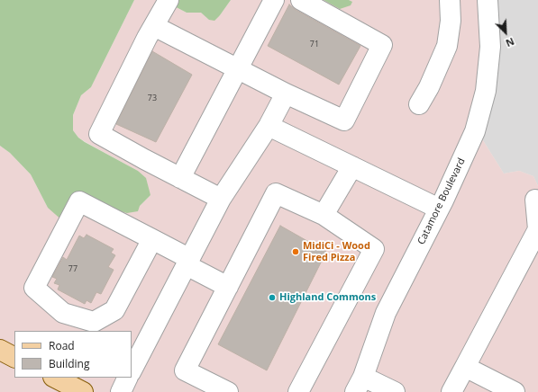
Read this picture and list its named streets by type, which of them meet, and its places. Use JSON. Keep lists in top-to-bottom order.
{
  "streets": {
    "street": ["Catamore Boulevard"]
  },
  "places": ["MidiCi - Wood Fired Pizza", "Highland Commons"],
  "house_numbers": ["71", "73", "77"],
  "legend": ["Road", "Building"],
  "north": "bottom right"
}
